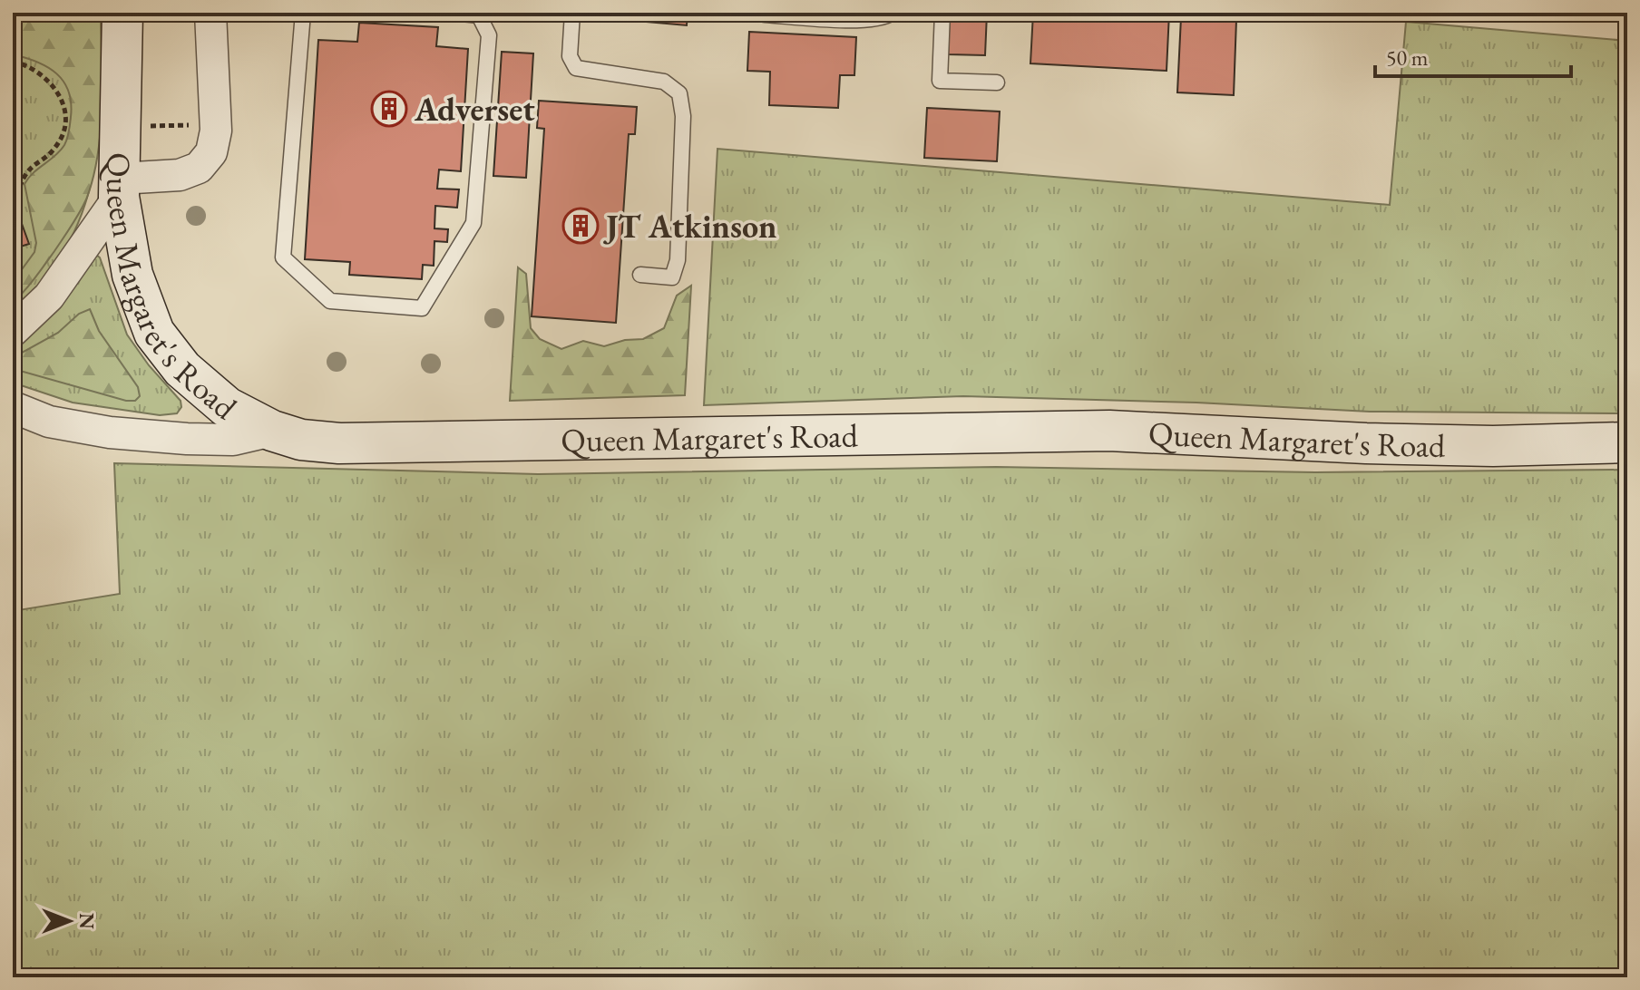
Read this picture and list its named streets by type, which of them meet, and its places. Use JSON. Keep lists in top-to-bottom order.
{
  "streets": {
    "main road": ["Queen Margaret's Road"]
  },
  "places": {
    "building": ["Adverset", "JT Atkinson"]
  },
  "scale_bar": "50 m",
  "north": "right"
}
